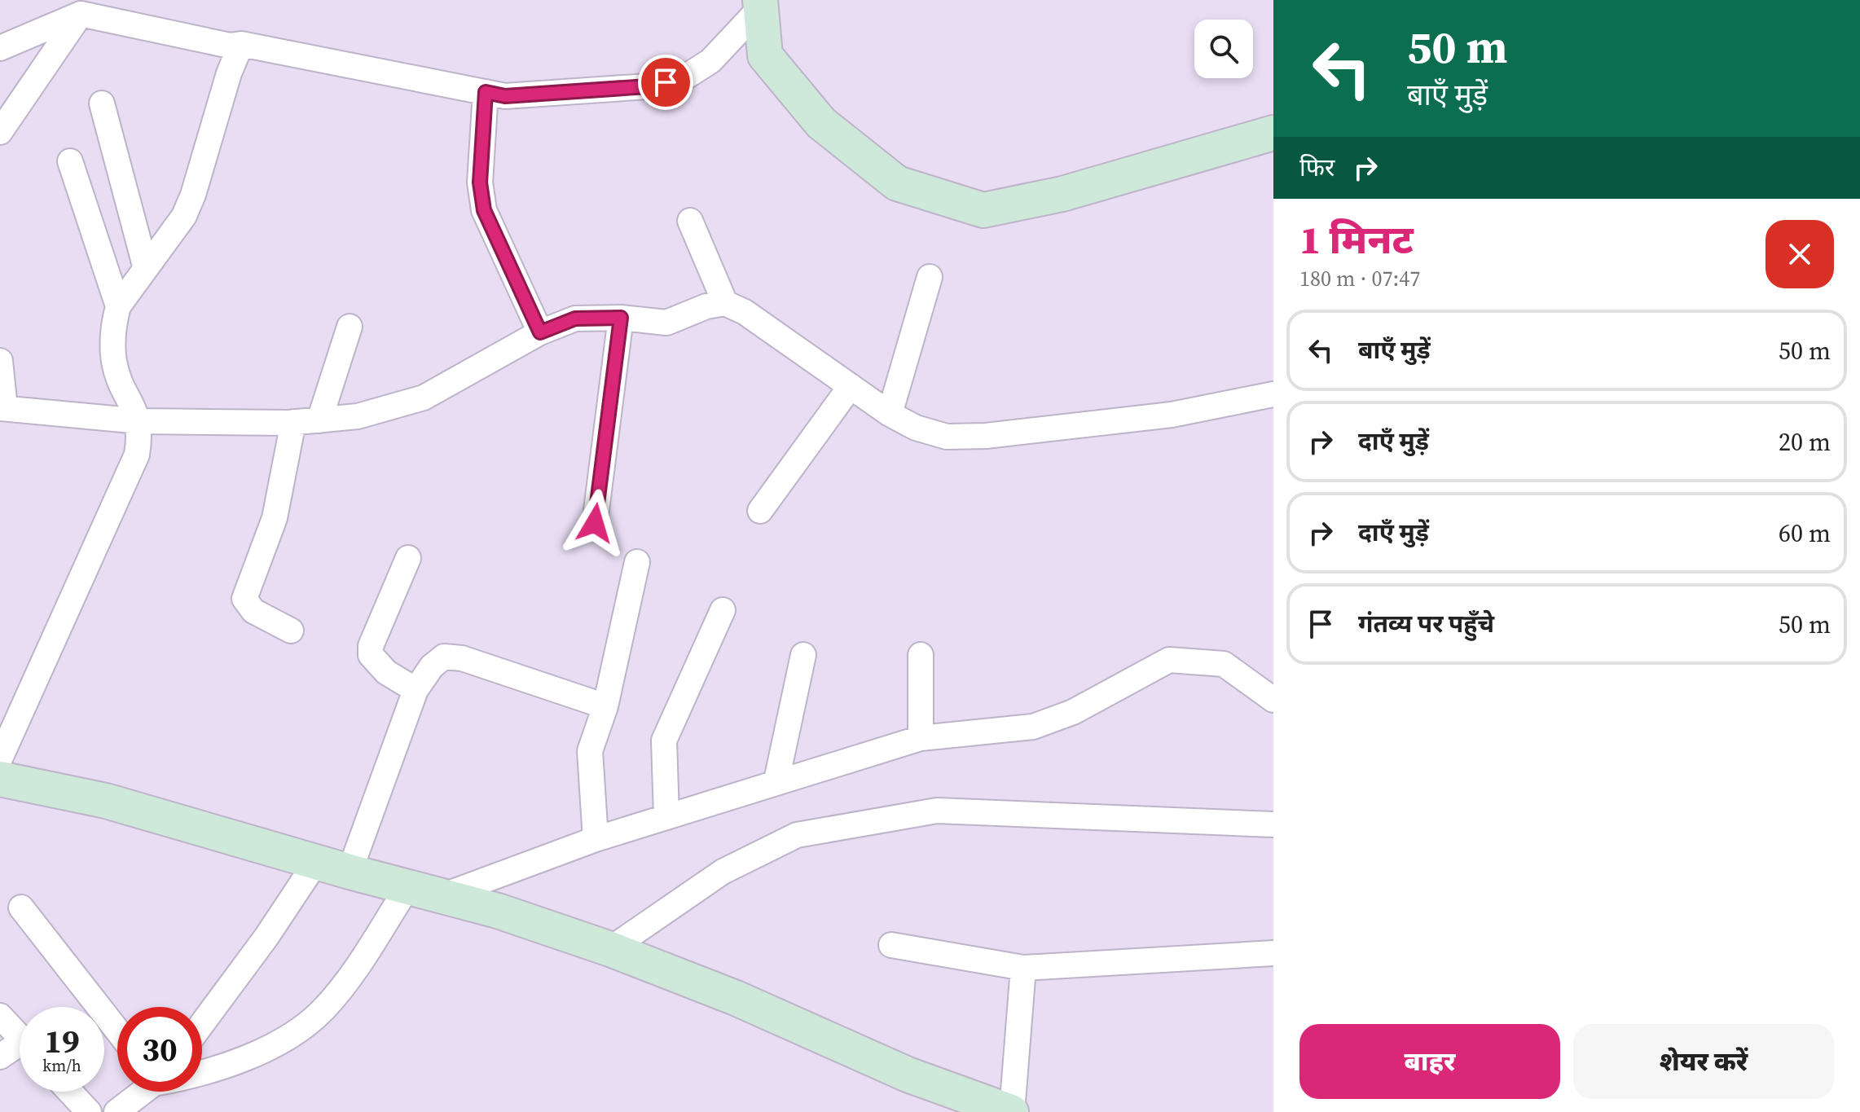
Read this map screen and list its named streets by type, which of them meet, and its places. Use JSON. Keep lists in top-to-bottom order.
{
  "page": {
    "turn": ["50 m", "बाएँ मुड़ें"],
    "then": "फिर",
    "heading": ["1 मिनट", "180 m · 07:47"],
    "list": [
      {
        "name": "बाएँ मुड़ें",
        "value": "50 m"
      },
      {
        "name": "दाएँ मुड़ें",
        "value": "20 m"
      },
      {
        "name": "दाएँ मुड़ें",
        "value": "60 m"
      },
      {
        "name": "गंतव्य पर पहुँचे",
        "value": "50 m"
      }
    ],
    "speed": "19 km/h",
    "limit": "30",
    "buttons": ["बाहर", "शेयर करें"]
  }
}
